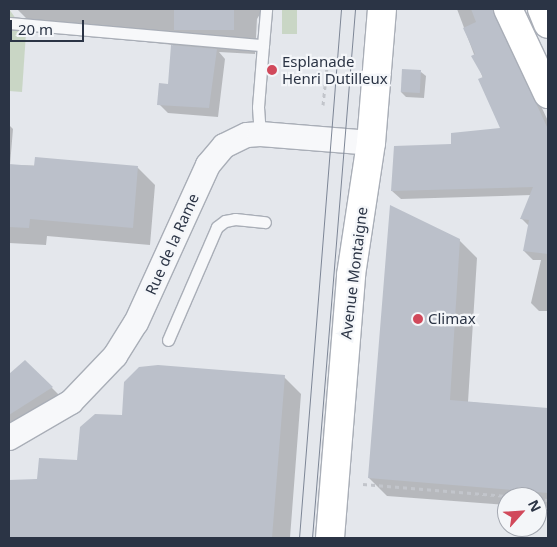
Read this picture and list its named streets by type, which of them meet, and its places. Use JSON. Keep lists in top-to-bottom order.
{
  "streets": {
    "main road": ["Avenue Montaigne"],
    "street": ["Rue de la Rame"]
  },
  "crossings": [
    ["Rue de la Rame", "Avenue Montaigne"]
  ],
  "places": ["Esplanade Henri Dutilleux", "Climax"],
  "scale_bar": "20 m",
  "north": "top right"
}
